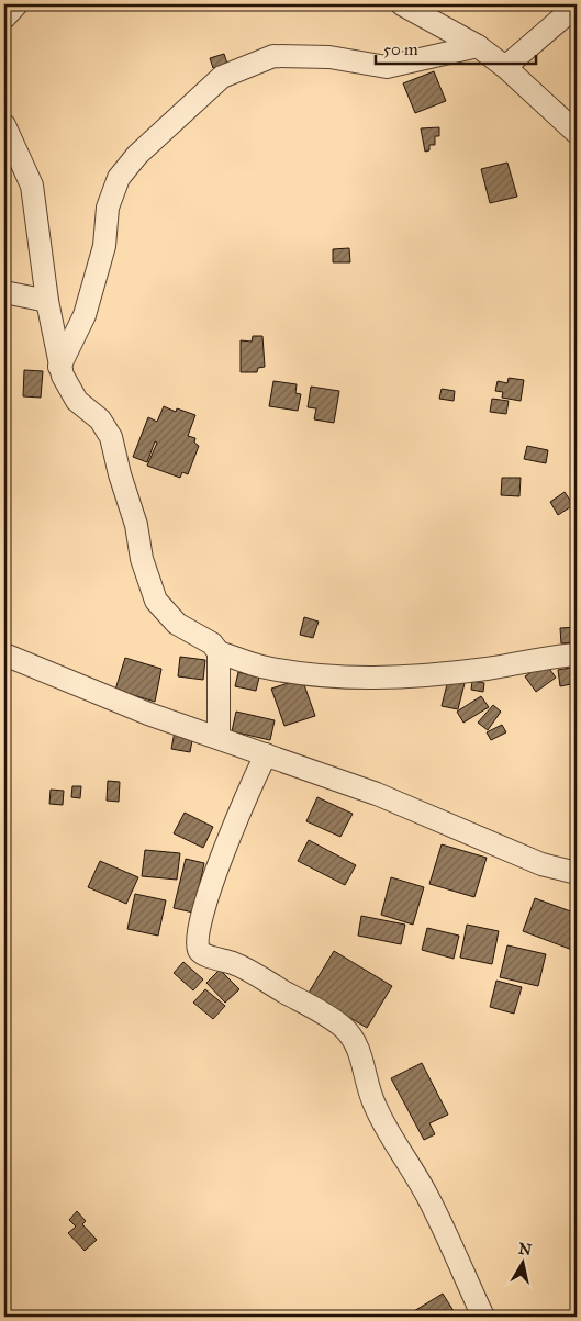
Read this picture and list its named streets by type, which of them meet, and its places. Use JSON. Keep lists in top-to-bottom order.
{
  "scale_bar": "50 m",
  "north": "top"
}
